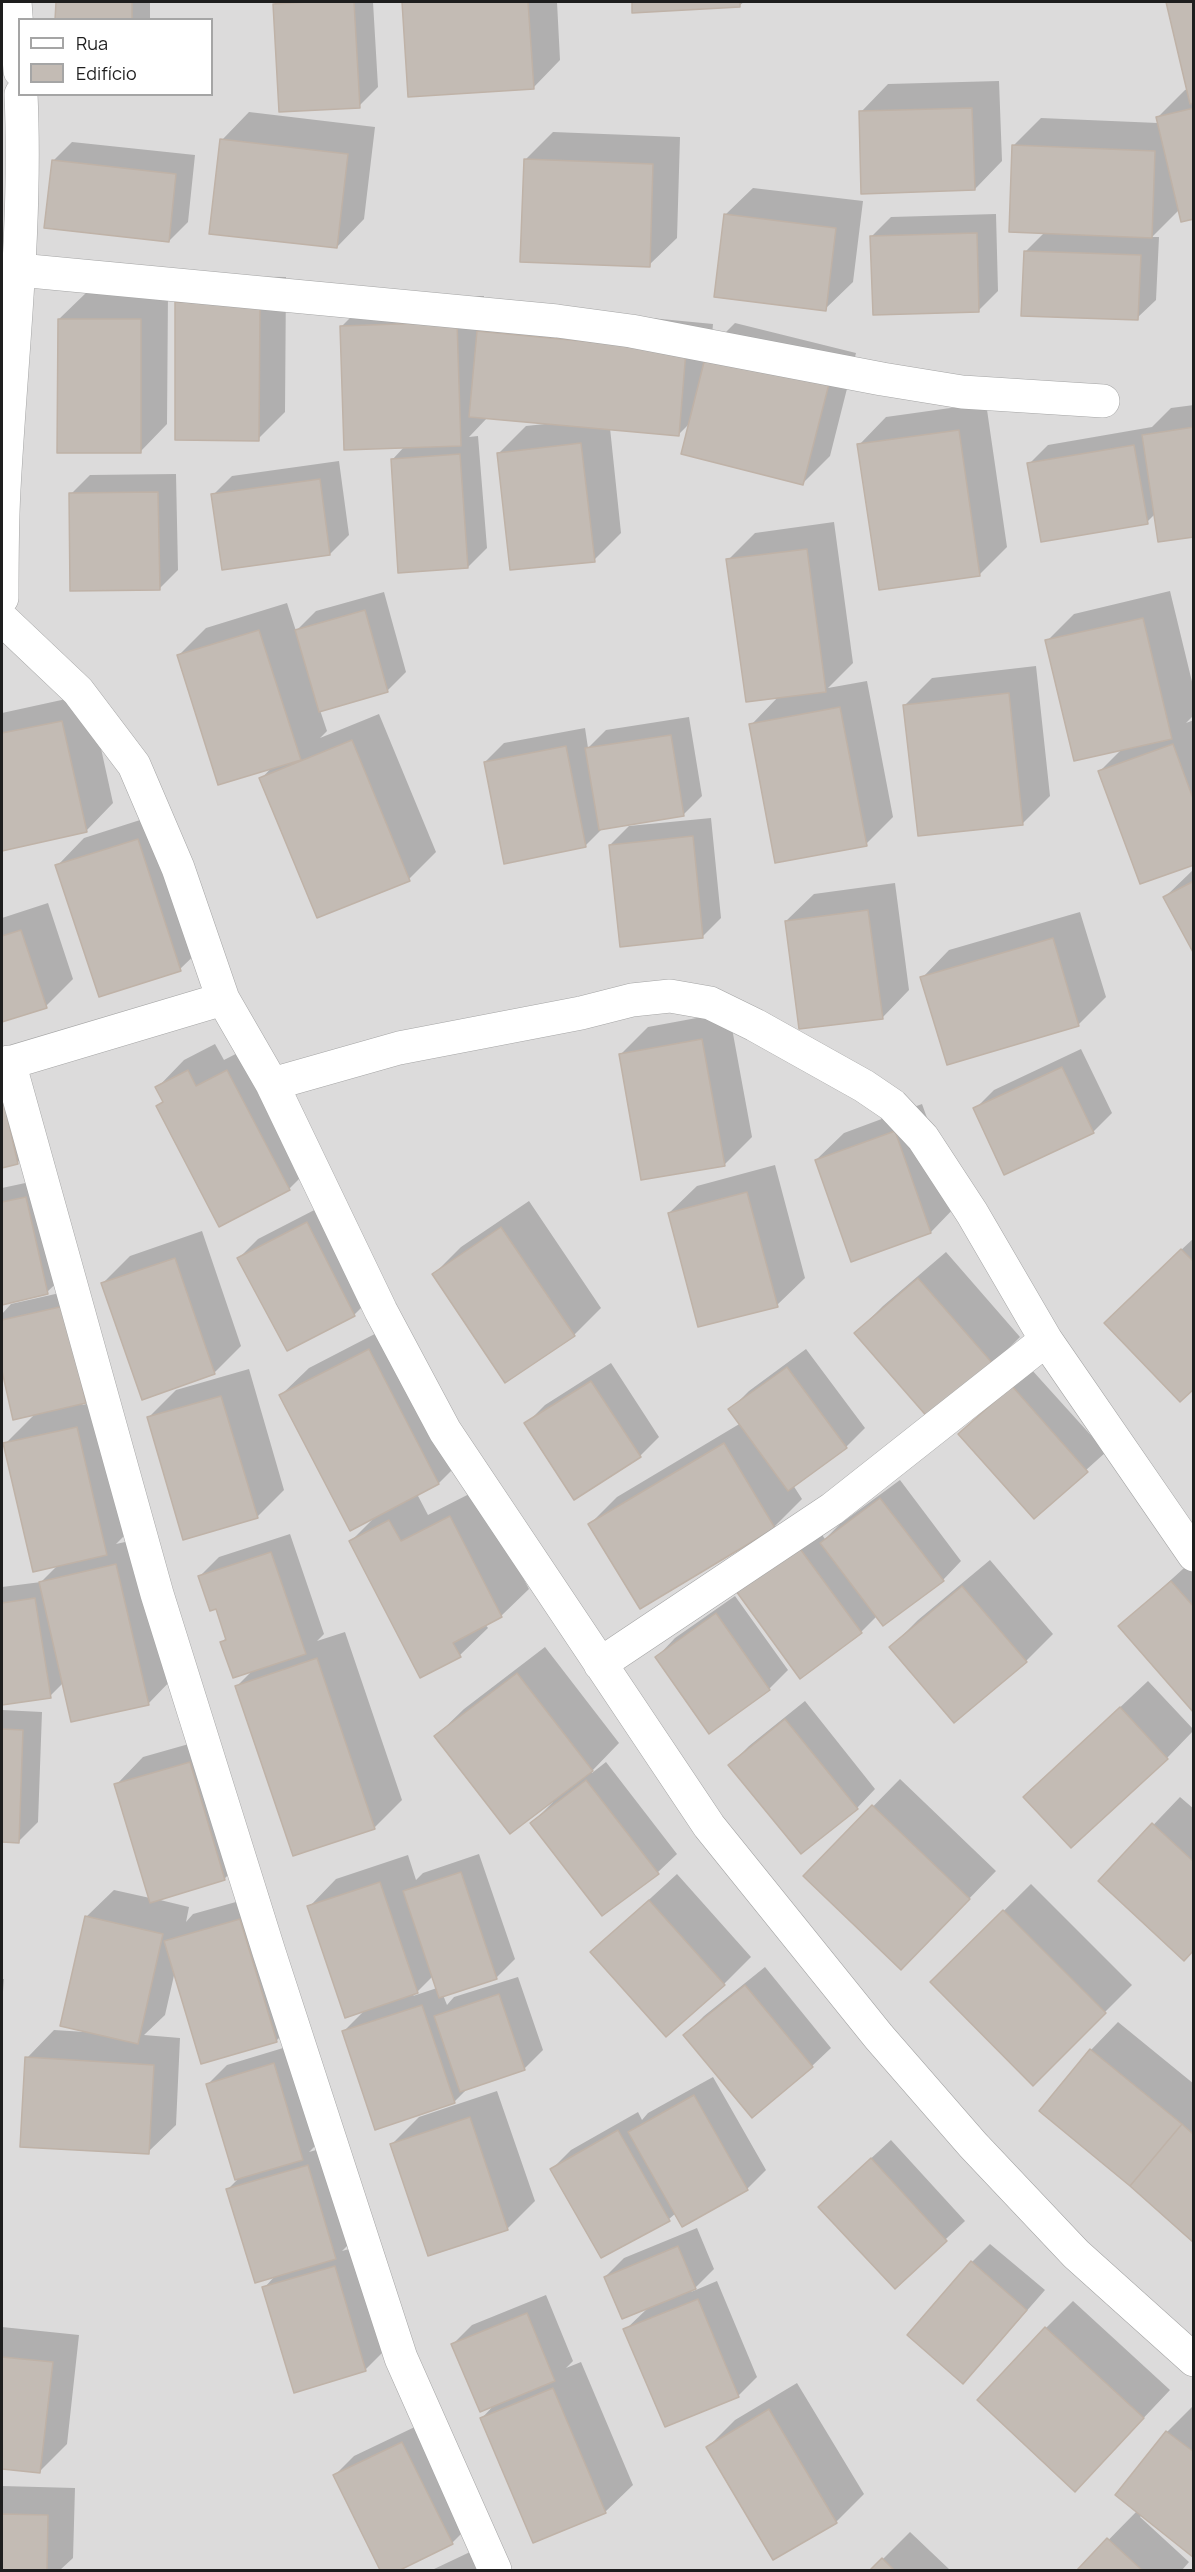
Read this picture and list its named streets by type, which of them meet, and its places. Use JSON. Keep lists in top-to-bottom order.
{
  "legend": ["Rua", "Edifício"]
}
